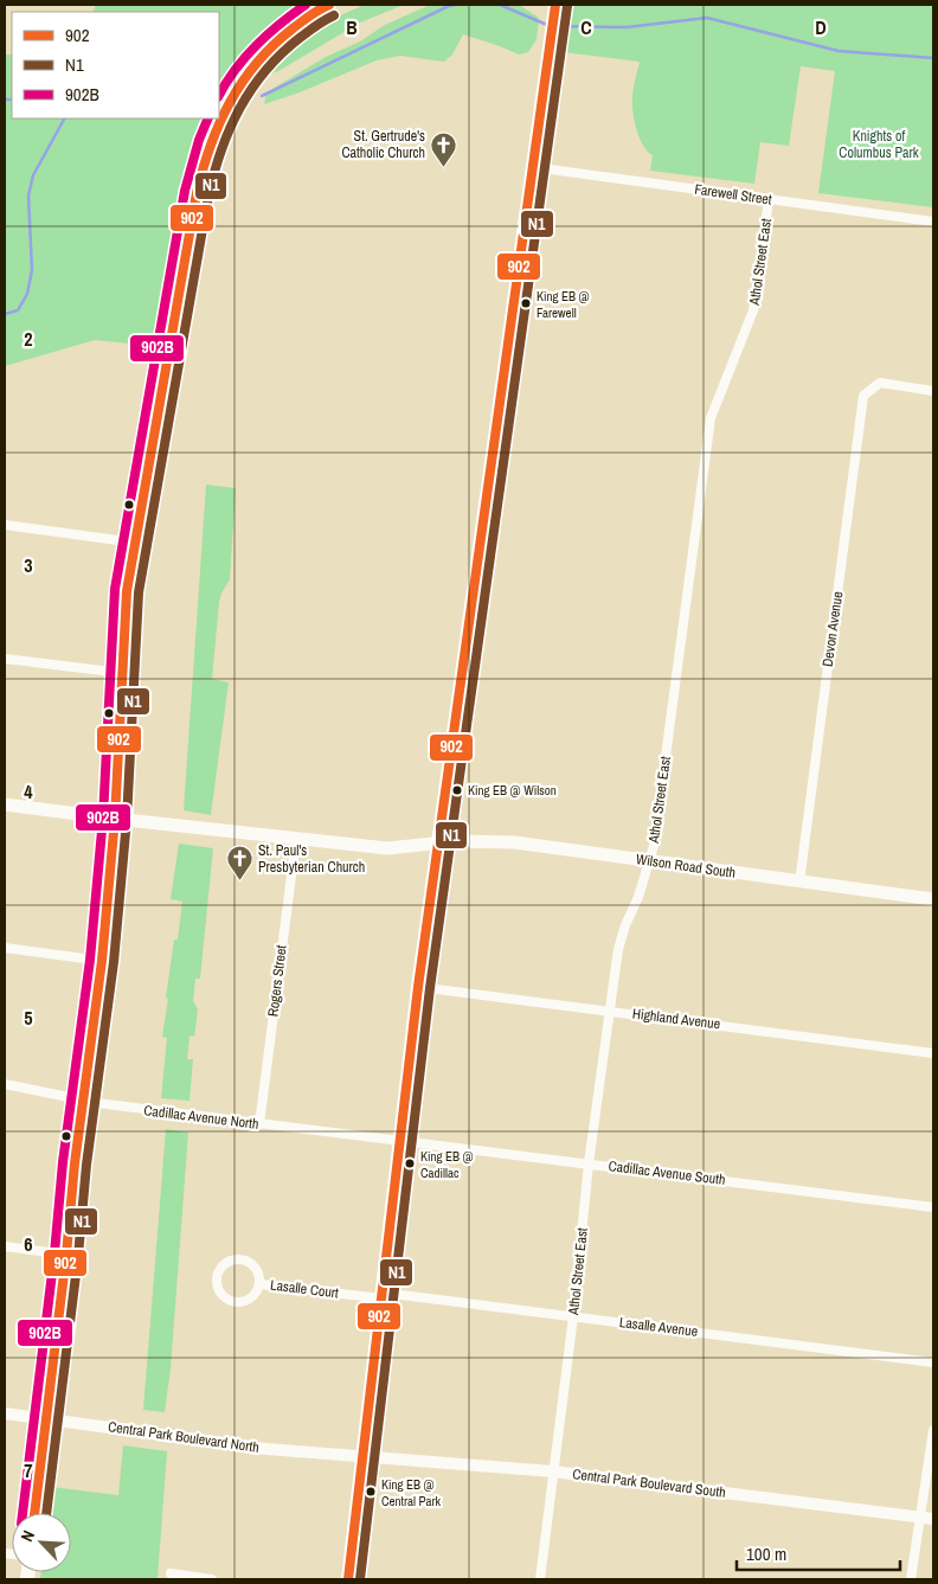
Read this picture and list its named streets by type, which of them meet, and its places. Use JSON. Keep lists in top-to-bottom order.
{
  "streets": {
    "main road": ["Wilson Road South"],
    "street": [
      "Farewell Street",
      "Athol Street East",
      "Devon Avenue",
      "Rogers Street",
      "Highland Avenue",
      "Cadillac Avenue North",
      "Cadillac Avenue South",
      "Lasalle Court",
      "Lasalle Avenue",
      "Central Park Boulevard North",
      "Central Park Boulevard South"
    ]
  },
  "crossings": [
    ["Farewell Street", "Athol Street East"],
    ["Athol Street East", "Wilson Road South"],
    ["Athol Street East", "Highland Avenue"],
    ["Athol Street East", "Cadillac Avenue South"],
    ["Athol Street East", "Lasalle Avenue"],
    ["Athol Street East", "Central Park Boulevard South"],
    ["Devon Avenue", "Wilson Road South"],
    ["Wilson Road South", "Rogers Street"],
    ["Rogers Street", "Cadillac Avenue North"],
    ["Cadillac Avenue North", "Cadillac Avenue South"],
    ["Lasalle Court", "Lasalle Avenue"],
    ["Central Park Boulevard North", "Central Park Boulevard South"]
  ],
  "parks": ["Knights of Columbus Park"],
  "places": {
    "church": ["St. Gertrude's Catholic Church", "St. Paul's Presbyterian Church"],
    "other": [
      "King EB @ Farewell",
      "King EB @ Wilson",
      "King EB @ Cadillac",
      "King EB @ Central Park"
    ]
  },
  "lines": ["transit line 902", "transit line 902B", "transit line N1"],
  "legend": ["902", "N1", "902B"],
  "scale_bar": "100 m",
  "north": "top left",
  "grid": {
    "columns": ["B", "C", "D"],
    "rows": [
      "2",
      "3",
      "4",
      "5",
      "6",
      "7"
    ]
  }
}
